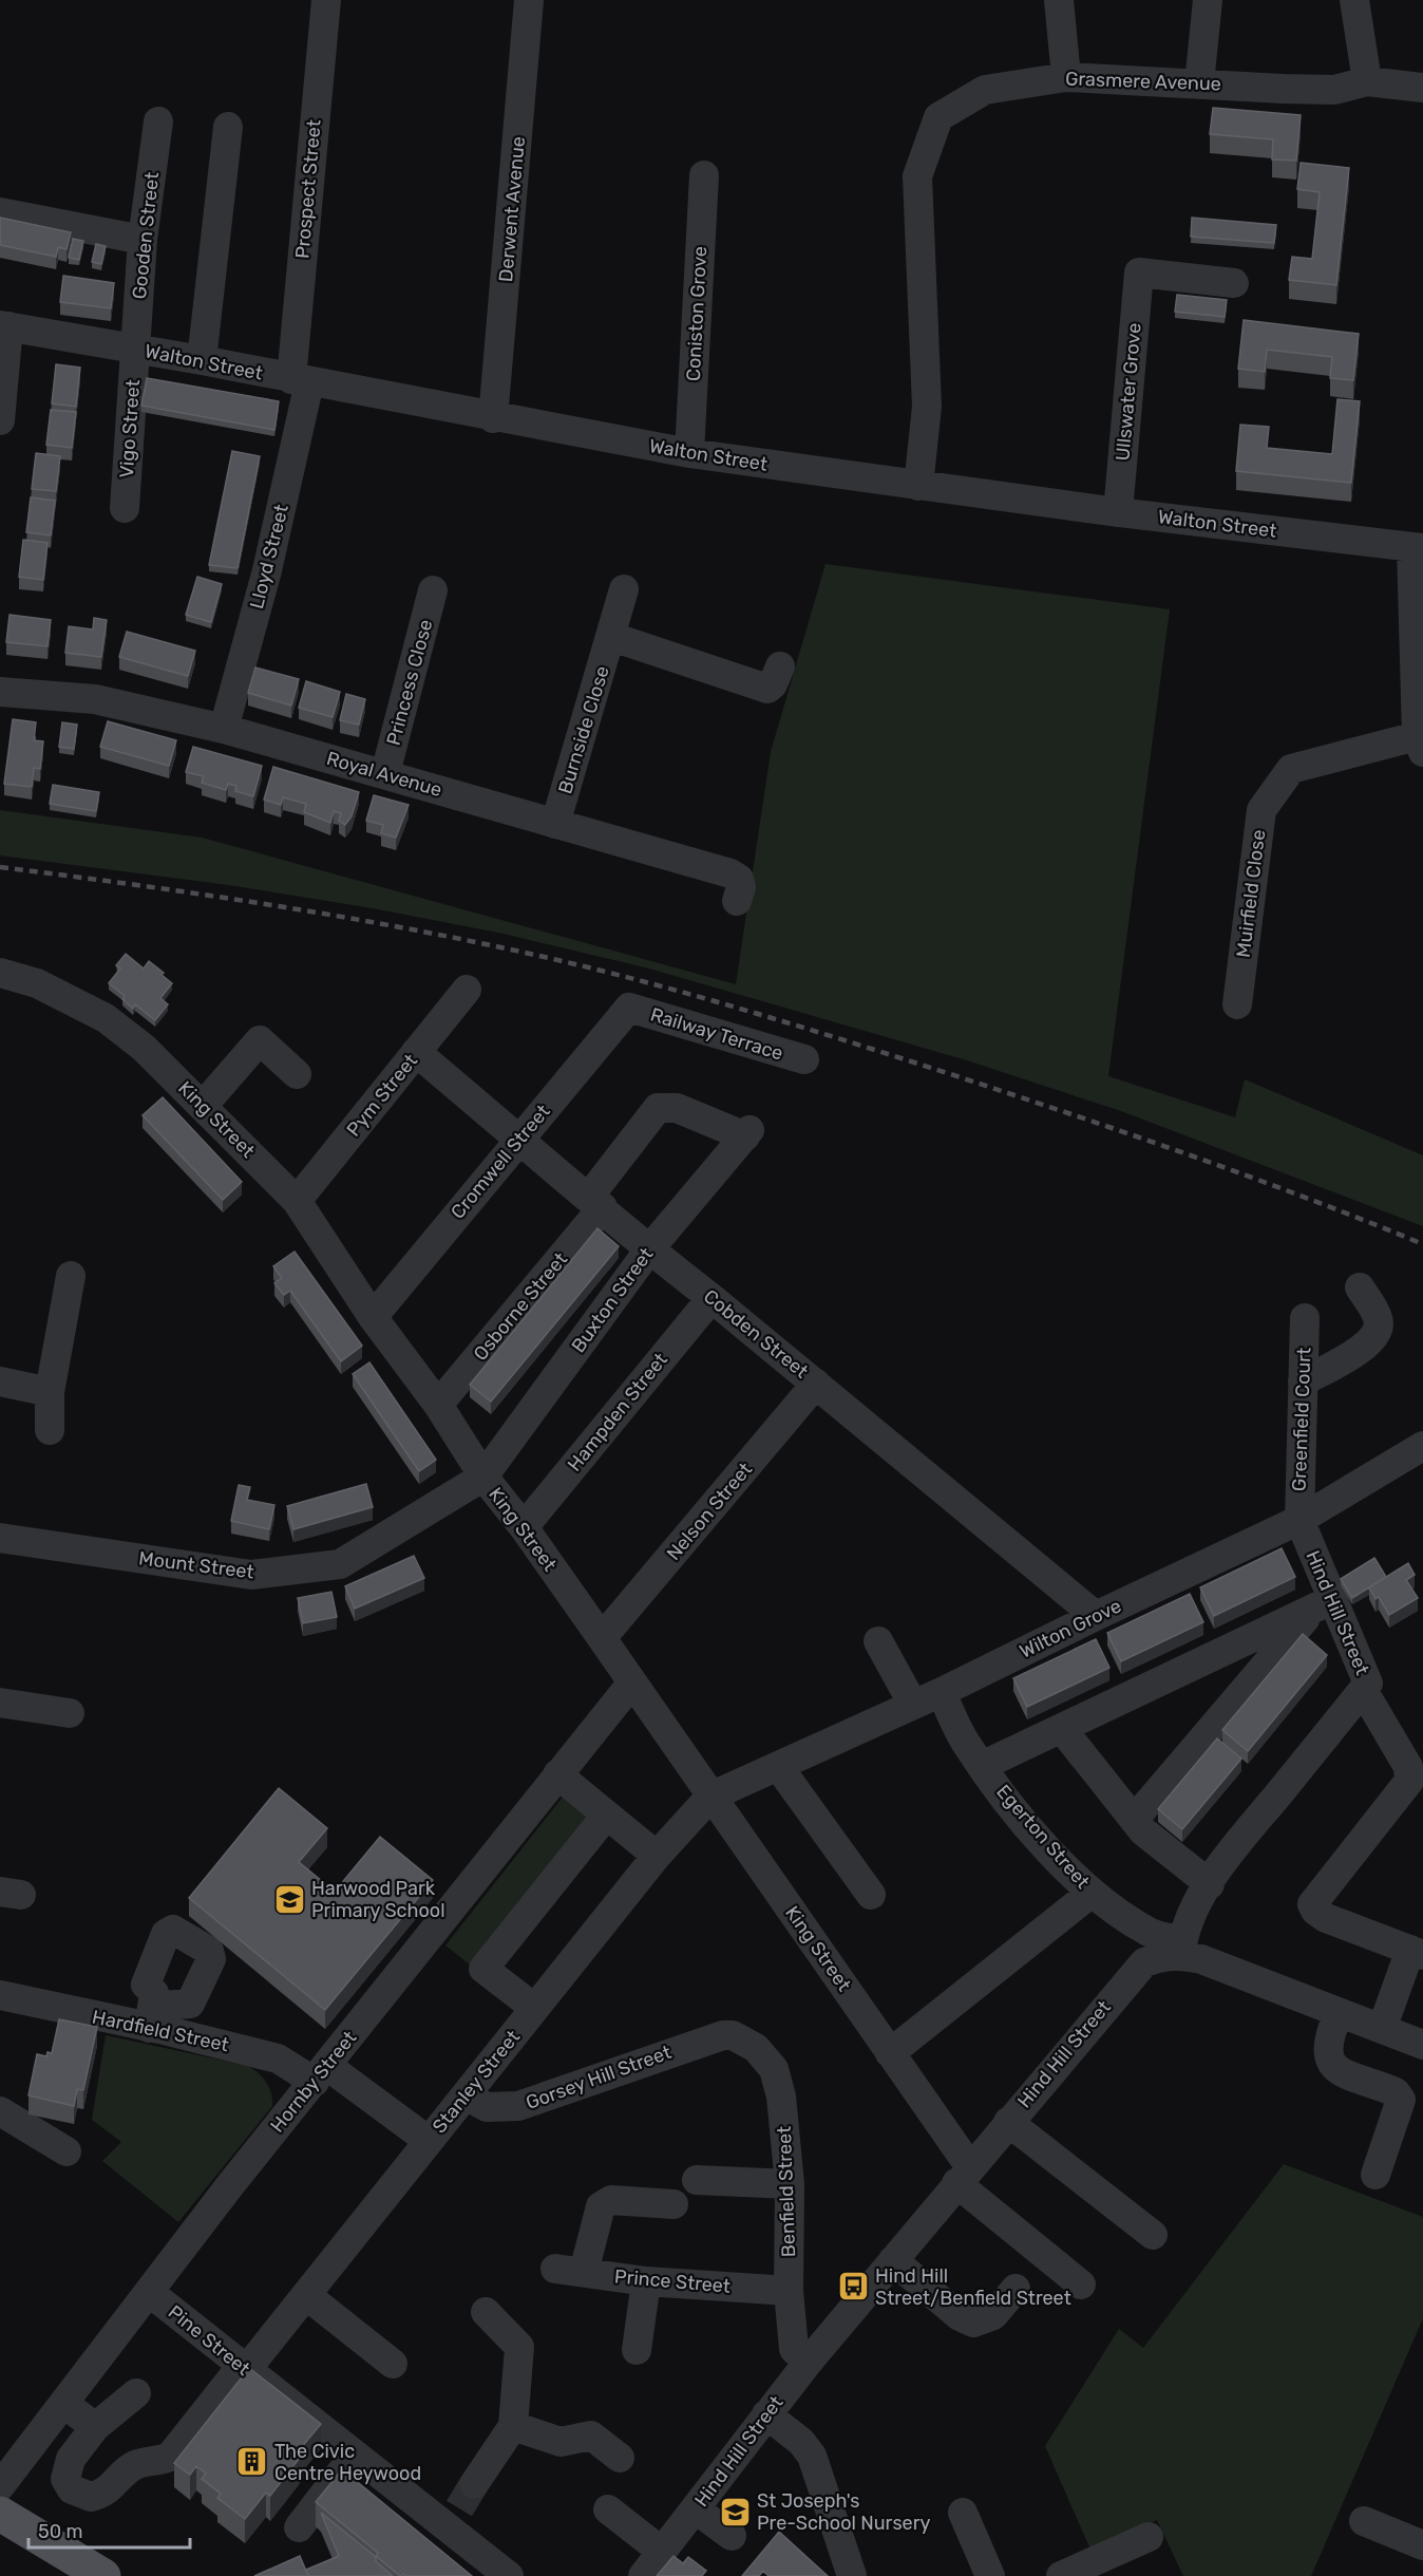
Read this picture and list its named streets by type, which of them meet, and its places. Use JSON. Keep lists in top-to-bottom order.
{
  "streets": {
    "street": [
      "Grasmere Avenue",
      "Prospect Street",
      "Derwent Avenue",
      "Gooden Street",
      "Coniston Grove",
      "Walton Street",
      "Ullswater Grove",
      "Vigo Street",
      "Lloyd Street",
      "Princess Close",
      "Burnside Close",
      "Royal Avenue",
      "Muirfield Close",
      "Railway Terrace",
      "Pym Street",
      "King Street",
      "Cromwell Street",
      "Buxton Street",
      "Osborne Street",
      "Cobden Street",
      "Hampden Street",
      "Greenfield Court",
      "Nelson Street",
      "Mount Street",
      "Hind Hill Street",
      "Wilton Grove",
      "Egerton Street",
      "Hardfield Street",
      "Gorsey Hill Street",
      "Hornby Street",
      "Stanley Street",
      "Benfield Street",
      "Prince Street",
      "Pine Street"
    ]
  },
  "crossings": [
    ["Grasmere Avenue", "Walton Street"],
    ["Prospect Street", "Walton Street"],
    ["Prospect Street", "Lloyd Street"],
    ["Derwent Avenue", "Walton Street"],
    ["Gooden Street", "Walton Street"],
    ["Gooden Street", "Vigo Street"],
    ["Coniston Grove", "Walton Street"],
    ["Walton Street", "Ullswater Grove"],
    ["Walton Street", "Vigo Street"],
    ["Walton Street", "Lloyd Street"],
    ["Lloyd Street", "Royal Avenue"],
    ["Princess Close", "Royal Avenue"],
    ["Burnside Close", "Royal Avenue"],
    ["Railway Terrace", "Cromwell Street"],
    ["Pym Street", "King Street"],
    ["Pym Street", "Cobden Street"],
    ["King Street", "Cromwell Street"],
    ["King Street", "Buxton Street"],
    ["King Street", "Osborne Street"],
    ["King Street", "Hampden Street"],
    ["King Street", "Nelson Street"],
    ["King Street", "Mount Street"],
    ["King Street", "Hind Hill Street"],
    ["King Street", "Wilton Grove"],
    ["King Street", "Hornby Street"],
    ["King Street", "Stanley Street"],
    ["Cromwell Street", "Cobden Street"],
    ["Buxton Street", "Osborne Street"],
    ["Buxton Street", "Cobden Street"],
    ["Buxton Street", "Mount Street"],
    ["Osborne Street", "Cobden Street"],
    ["Cobden Street", "Hampden Street"],
    ["Cobden Street", "Nelson Street"],
    ["Cobden Street", "Wilton Grove"],
    ["Greenfield Court", "Hind Hill Street"],
    ["Greenfield Court", "Wilton Grove"],
    ["Hind Hill Street", "Wilton Grove"],
    ["Hind Hill Street", "Egerton Street"],
    ["Hind Hill Street", "Benfield Street"],
    ["Wilton Grove", "Egerton Street"],
    ["Wilton Grove", "Stanley Street"],
    ["Hardfield Street", "Hornby Street"],
    ["Hardfield Street", "Stanley Street"],
    ["Gorsey Hill Street", "Stanley Street"],
    ["Gorsey Hill Street", "Benfield Street"],
    ["Hornby Street", "Pine Street"],
    ["Stanley Street", "Pine Street"],
    ["Benfield Street", "Prince Street"]
  ],
  "places": {
    "school or university": ["Harwood Park Primary School", "St Joseph's Pre-School Nursery"],
    "bus stop": ["Hind Hill Street/Benfield Street"],
    "building": ["The Civic Centre Heywood"]
  },
  "scale_bar": "50 m"
}
